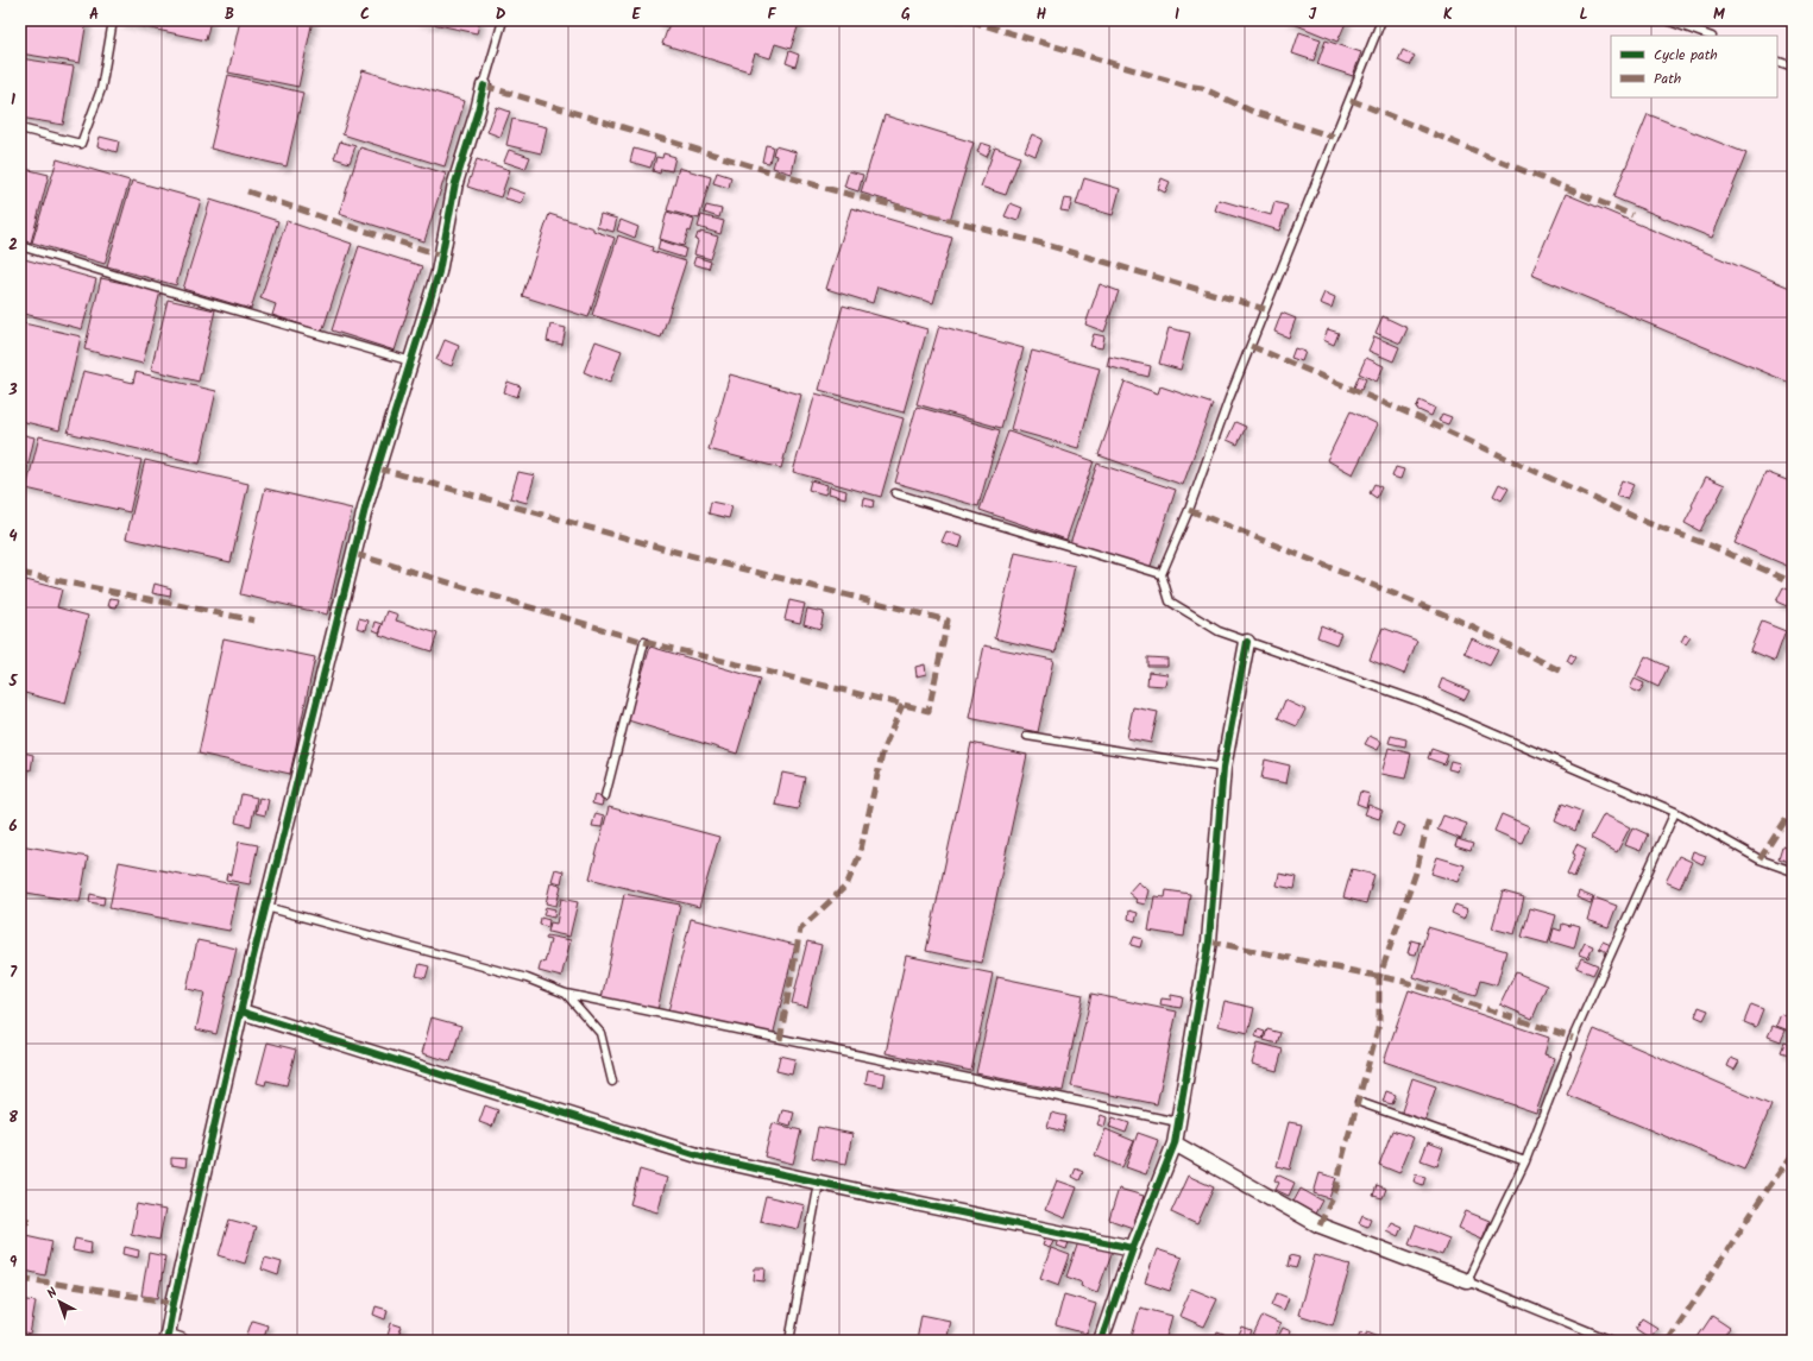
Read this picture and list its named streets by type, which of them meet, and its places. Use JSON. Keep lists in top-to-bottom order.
{
  "legend": ["Cycle path", "Path"],
  "north": "top left",
  "grid": {
    "columns": [
      "A",
      "B",
      "C",
      "D",
      "E",
      "F",
      "G",
      "H",
      "I",
      "J",
      "K",
      "L",
      "M"
    ],
    "rows": [
      "1",
      "2",
      "3",
      "4",
      "5",
      "6",
      "7",
      "8",
      "9"
    ]
  }
}
